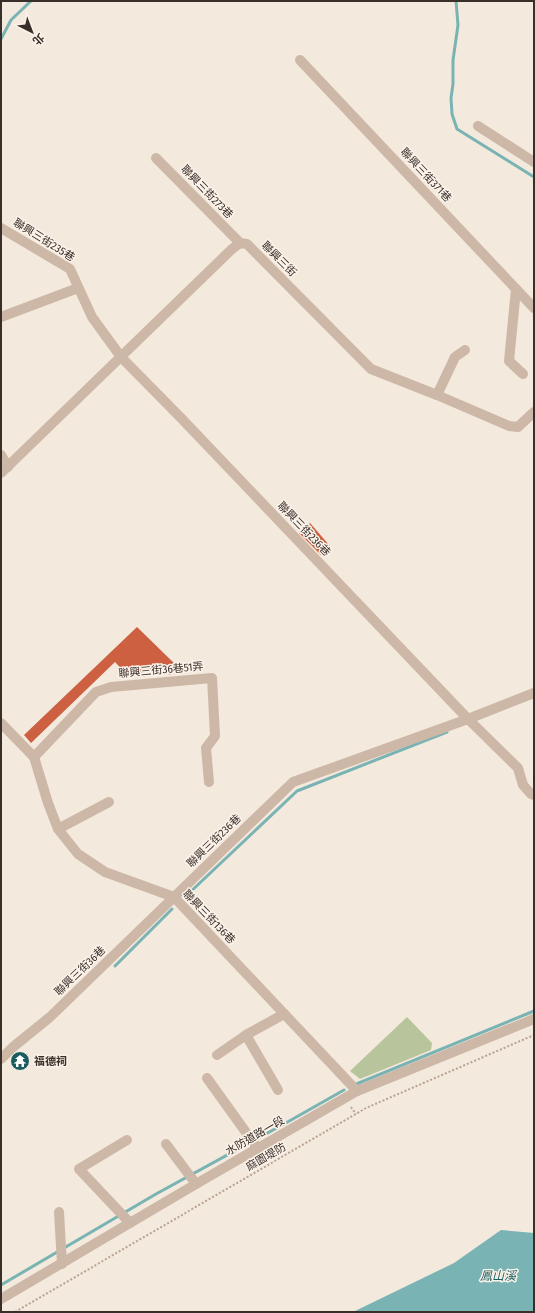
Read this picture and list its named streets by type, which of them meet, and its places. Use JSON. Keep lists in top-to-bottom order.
{
  "streets": {
    "street": [
      "聯興三街371巷",
      "聯興三街273巷",
      "聯興三街235巷",
      "聯興三街",
      "聯興三街236巷",
      "聯興三街36巷51弄",
      "聯興三街136巷",
      "聯興三街36巷",
      "水防道路一段"
    ],
    "path": ["麻園堤防"]
  },
  "crossings": [
    ["聯興三街273巷", "聯興三街"],
    ["聯興三街235巷", "聯興三街236巷"],
    ["聯興三街236巷", "聯興三街136巷"],
    ["聯興三街236巷", "聯興三街36巷"],
    ["聯興三街36巷51弄", "聯興三街136巷"],
    ["聯興三街136巷", "聯興三街36巷"],
    ["聯興三街136巷", "水防道路一段"]
  ],
  "water": ["鳳山溪"],
  "places": {
    "temple": ["福德祠"]
  },
  "north": "bottom right"
}
